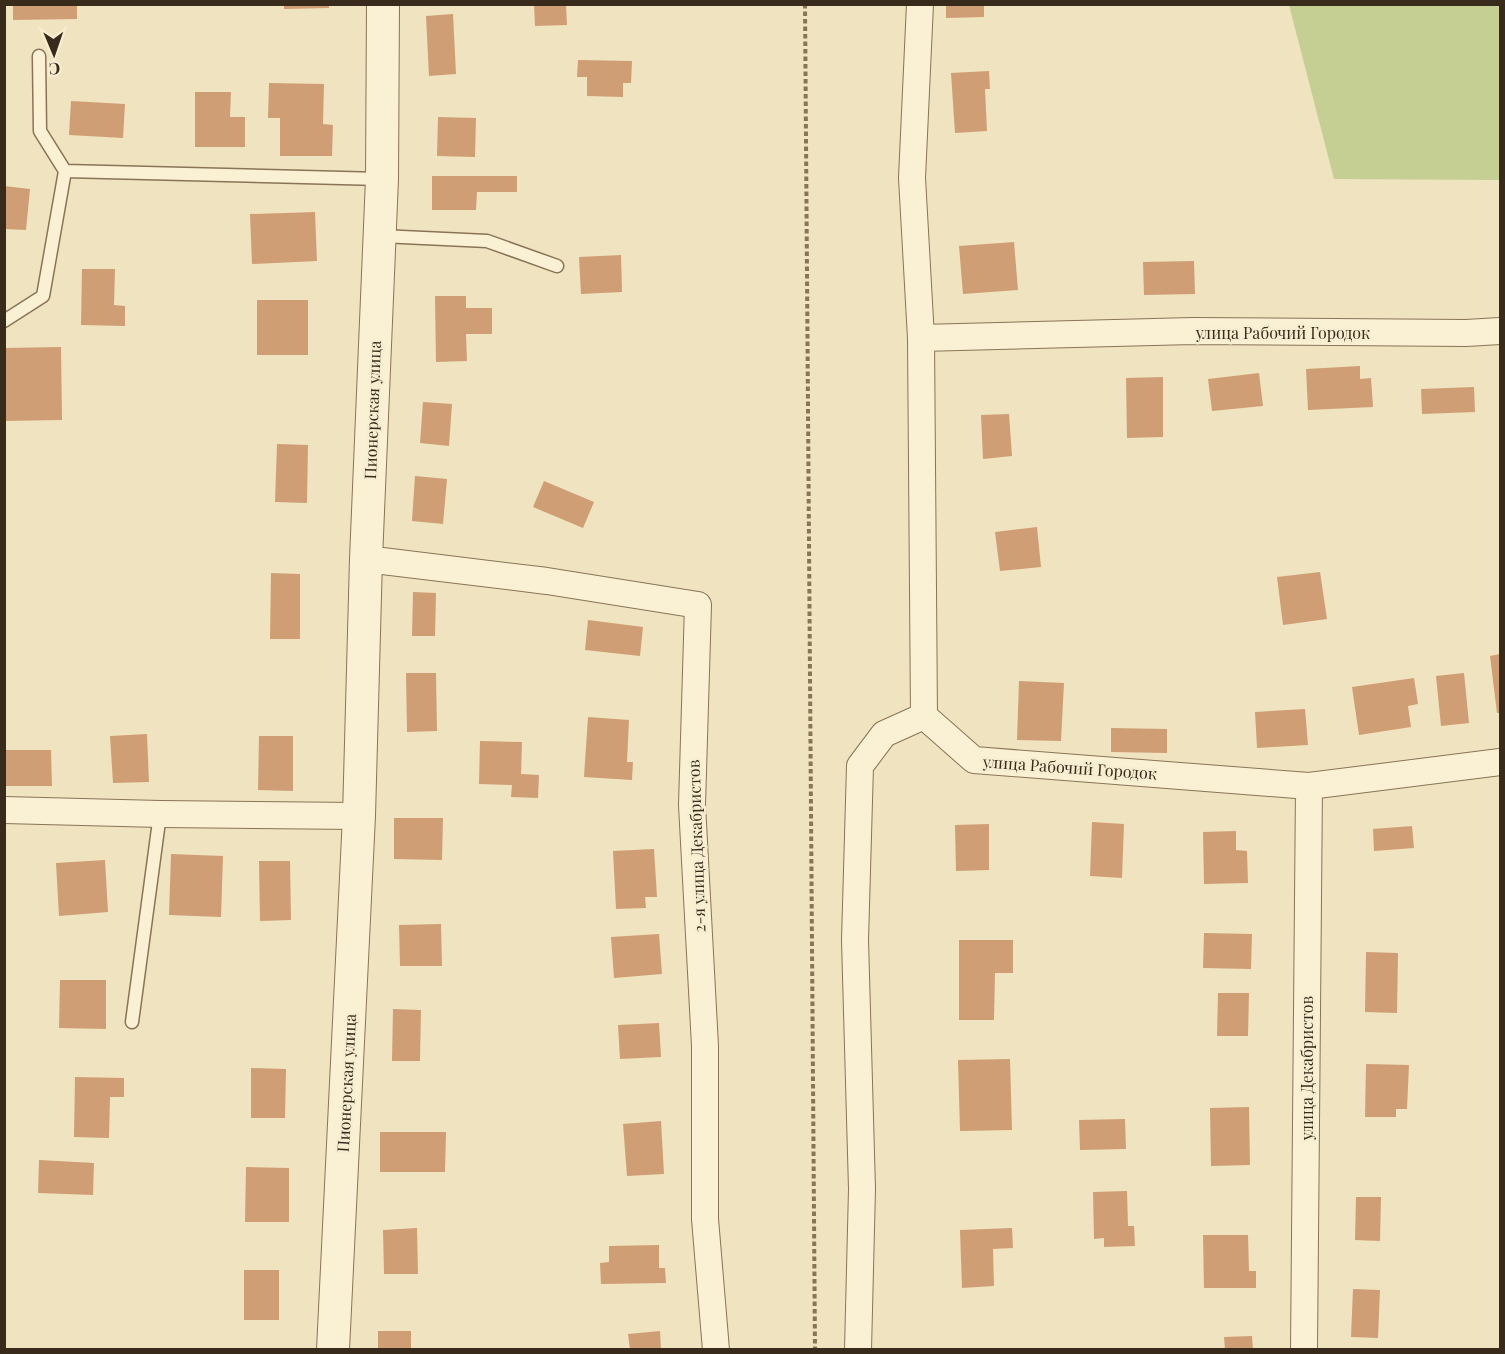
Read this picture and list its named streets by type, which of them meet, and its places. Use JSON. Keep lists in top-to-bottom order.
{
  "streets": {
    "street": [
      "улица Рабочий Городок",
      "Пионерская улица",
      "2-я улица Декабристов",
      "улица Декабристов"
    ]
  },
  "crossings": [
    ["улица Рабочий Городок", "улица Декабристов"],
    ["Пионерская улица", "2-я улица Декабристов"]
  ],
  "north": "bottom"
}
